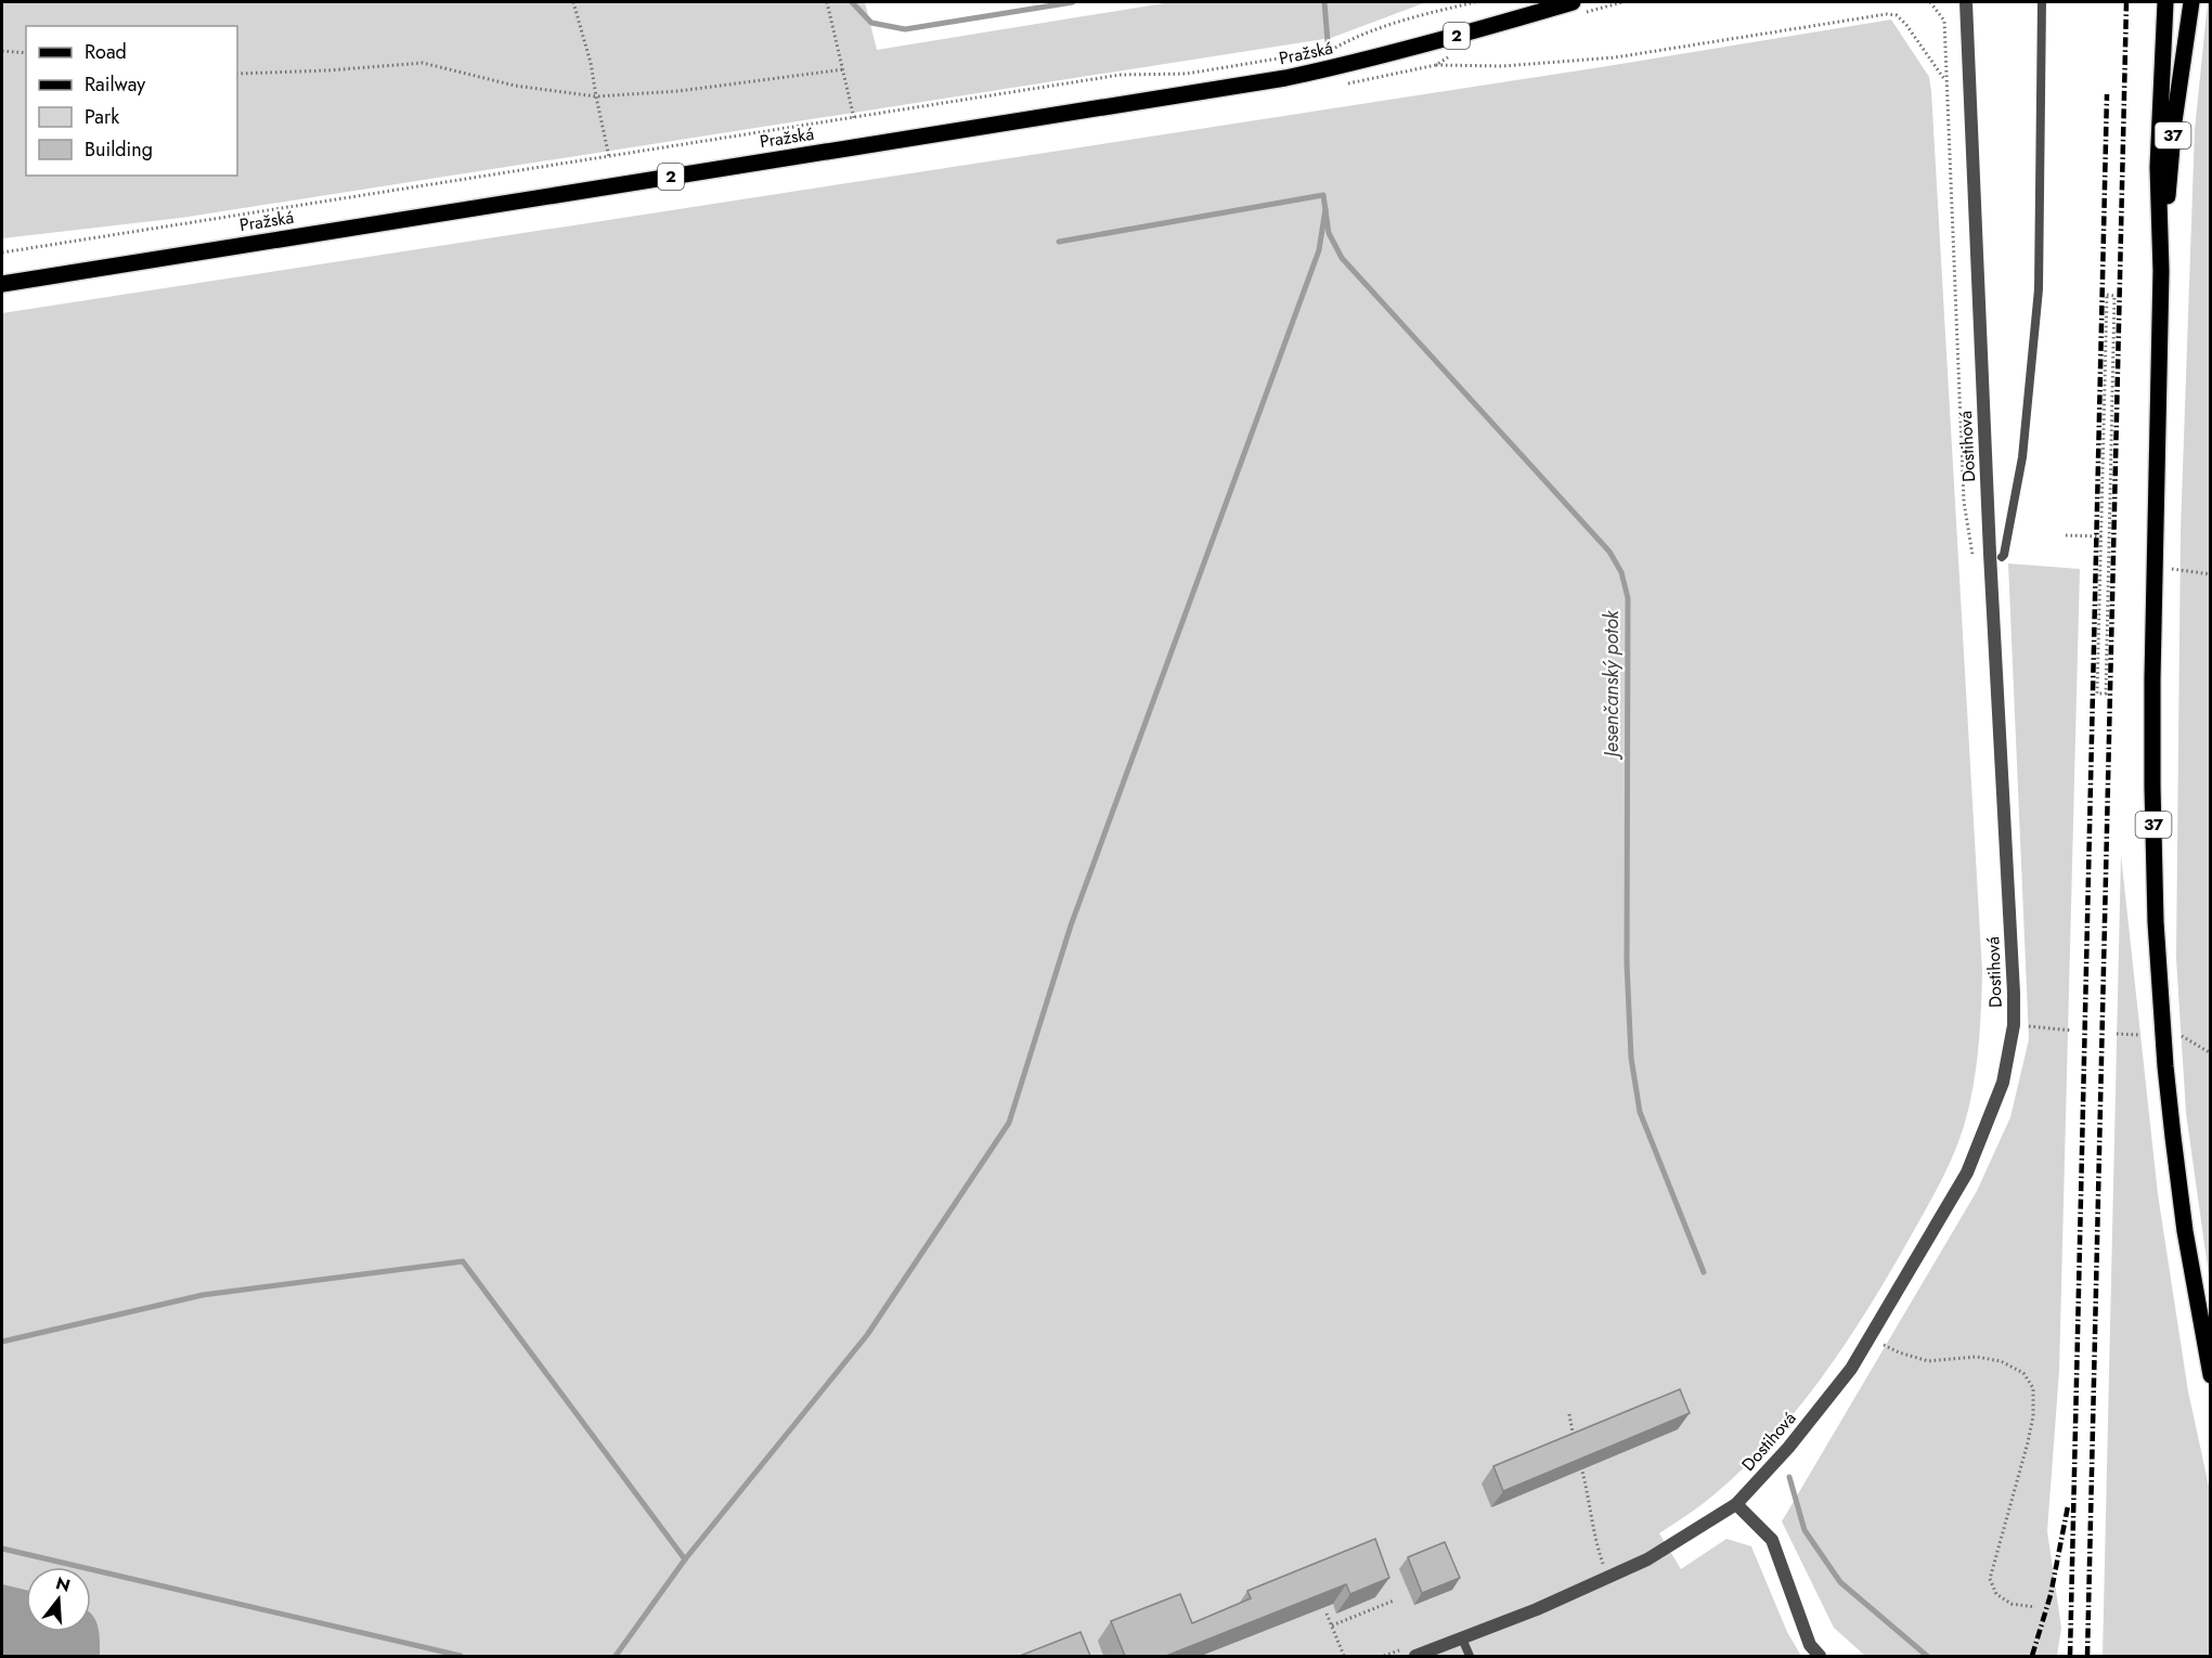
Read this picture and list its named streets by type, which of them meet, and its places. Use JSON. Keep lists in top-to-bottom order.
{
  "streets": {
    "main road": ["2", "Pražská", "37"],
    "street": ["Dostihová"]
  },
  "water": ["Jesenčanský potok"],
  "legend": [
    "Road",
    "Railway",
    "Park",
    "Building"
  ],
  "north": "top"
}
